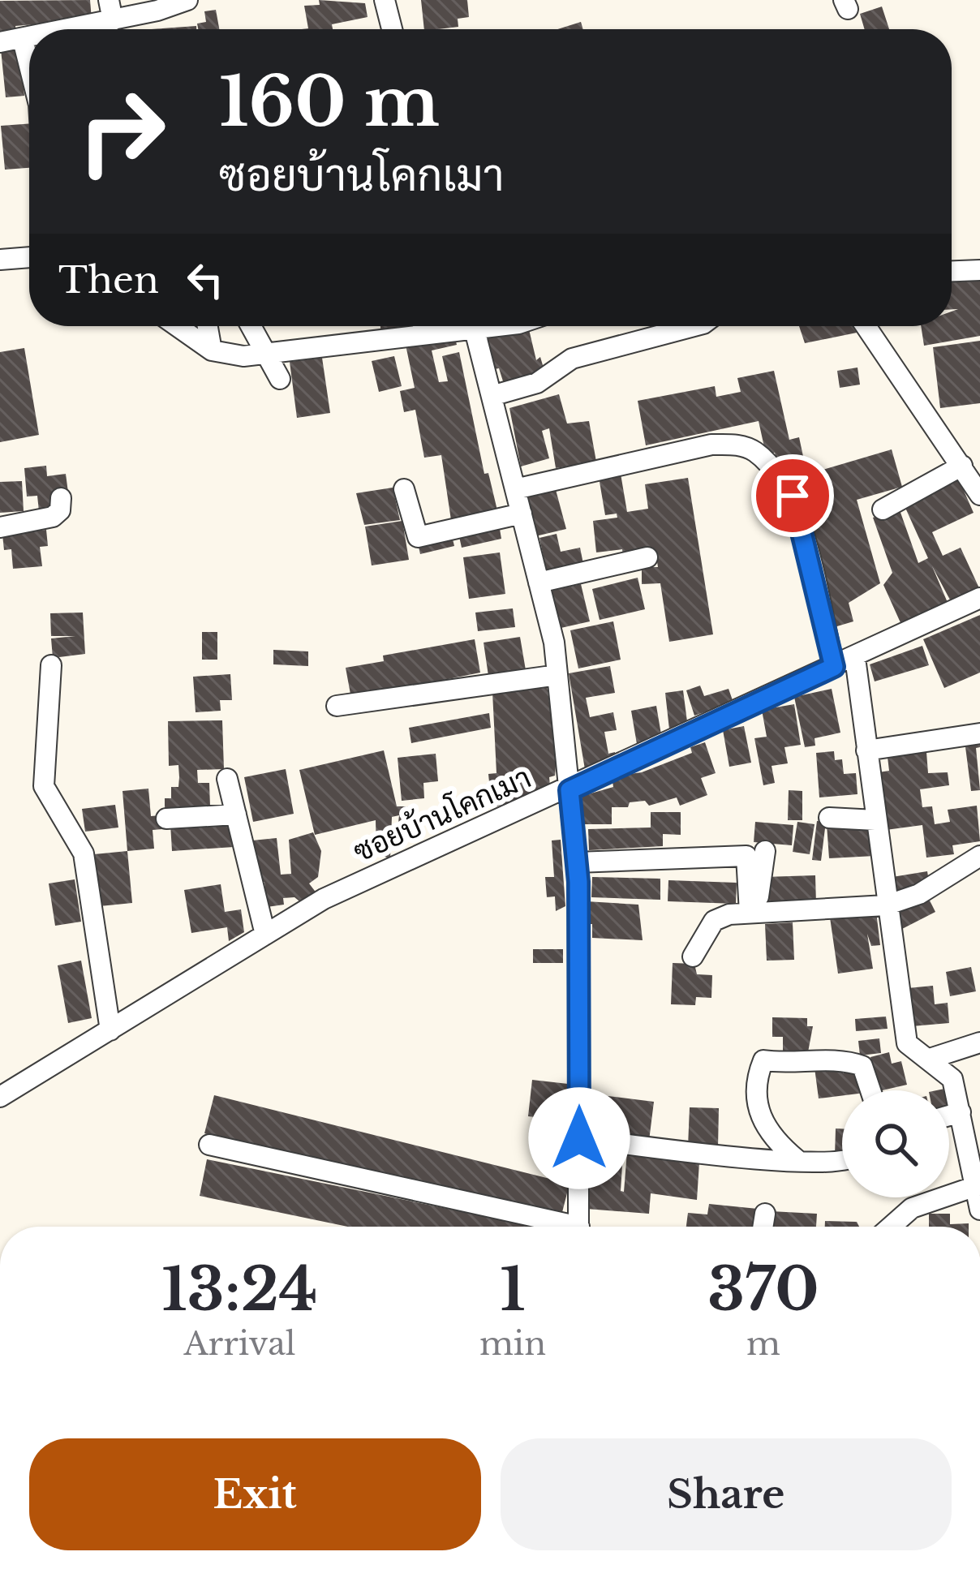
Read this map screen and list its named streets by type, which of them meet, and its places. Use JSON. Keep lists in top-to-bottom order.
{
  "streets": {
    "street": ["ซอยบ้านโคกเมา"]
  },
  "page": {
    "turn": ["160 m", "ซอยบ้านโคกเมา"],
    "then": "Then",
    "eta": [
      "13:24",
      "Arrival",
      "1",
      "min",
      "370",
      "m"
    ],
    "buttons": ["Exit", "Share"]
  }
}
